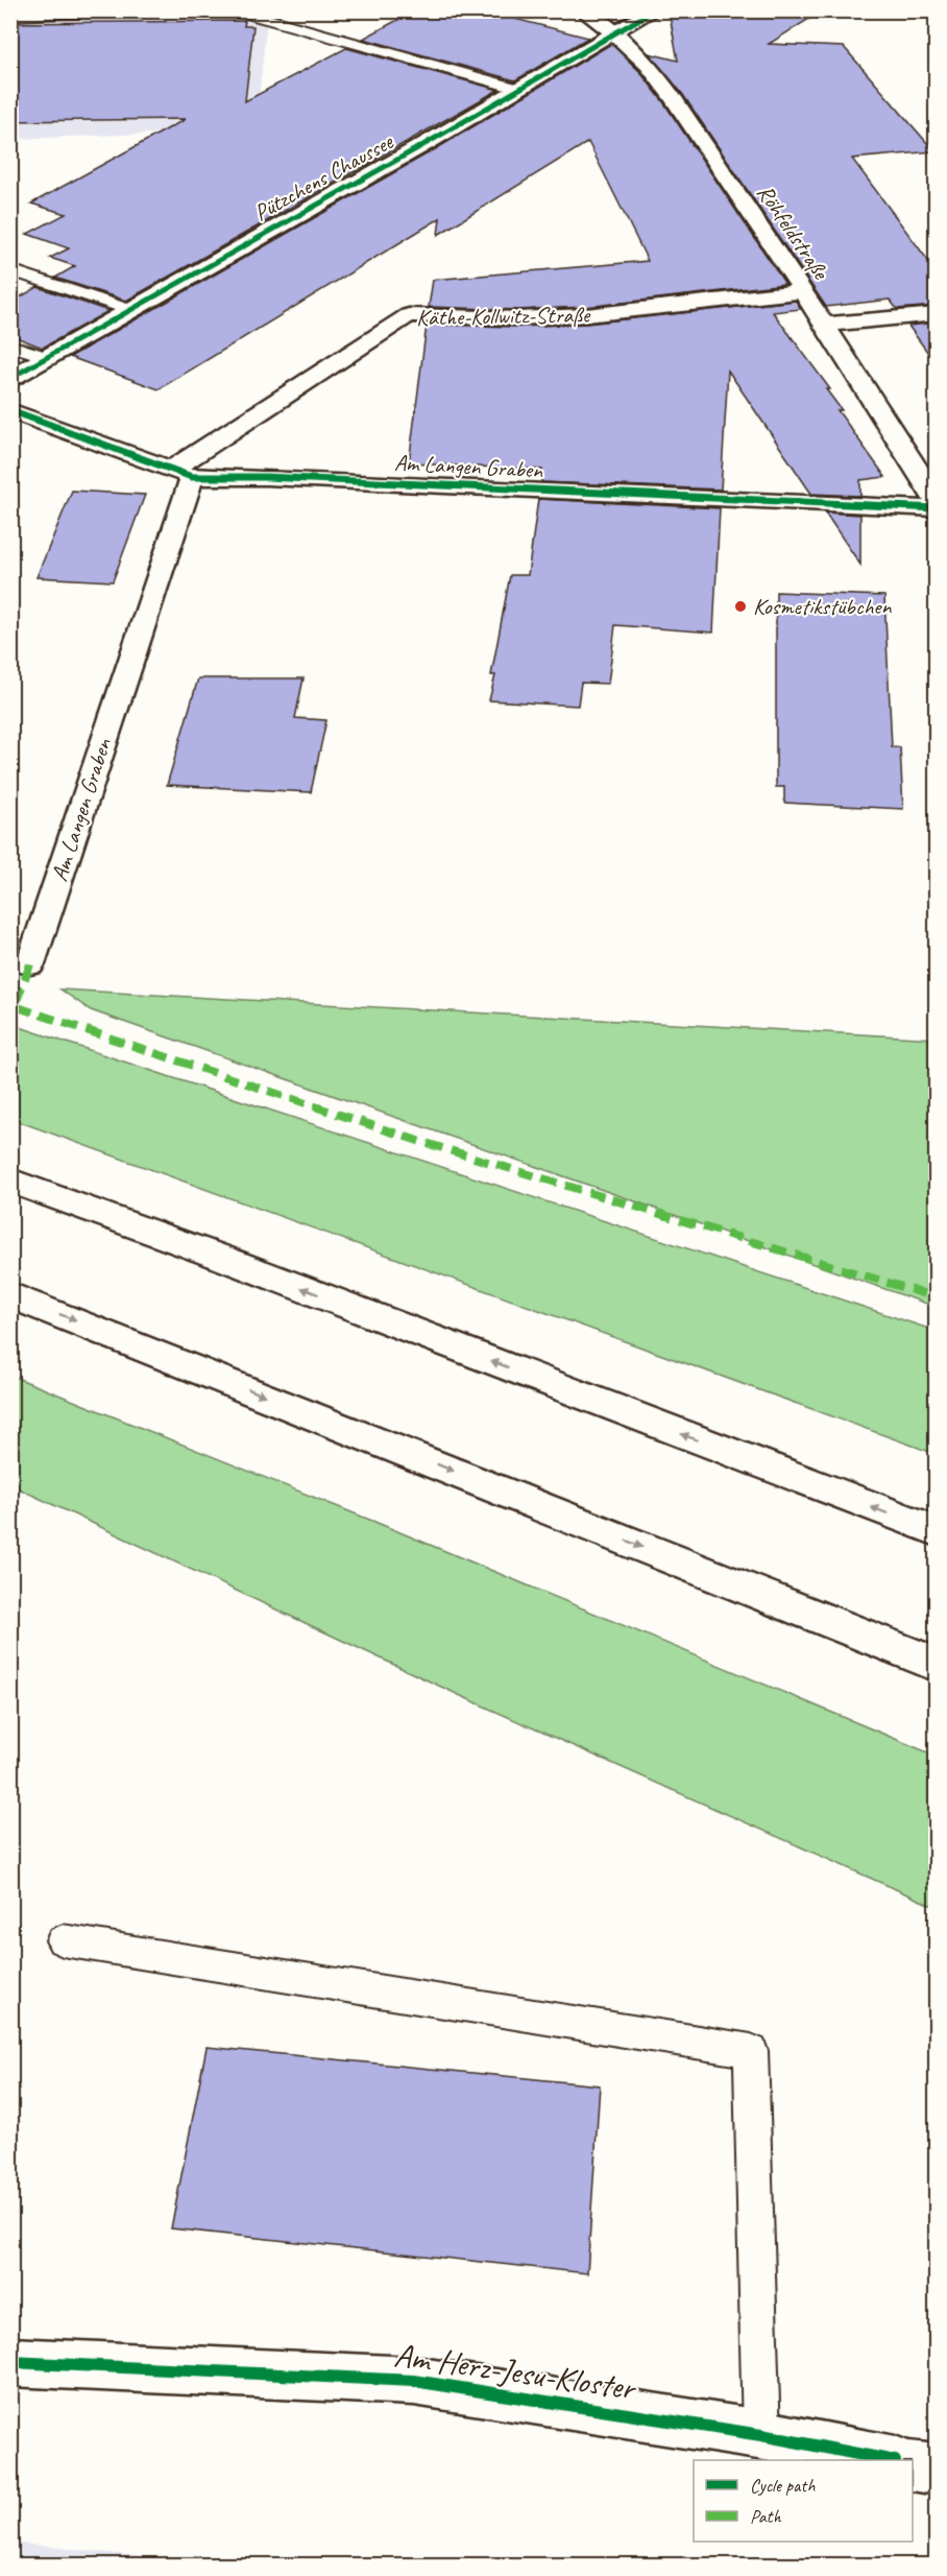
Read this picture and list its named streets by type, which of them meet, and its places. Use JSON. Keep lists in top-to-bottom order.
{
  "streets": {
    "main road": [
      "Pützchens Chaussee",
      "Röhfeldstraße",
      "Käthe-Kollwitz-Straße",
      "Am Langen Graben",
      "Am Herz-Jesu-Kloster"
    ]
  },
  "crossings": [
    ["Pützchens Chaussee", "Röhfeldstraße"],
    ["Röhfeldstraße", "Käthe-Kollwitz-Straße"],
    ["Käthe-Kollwitz-Straße", "Am Langen Graben"]
  ],
  "places": ["Kosmetikstübchen"],
  "legend": ["Cycle path", "Path"]
}
